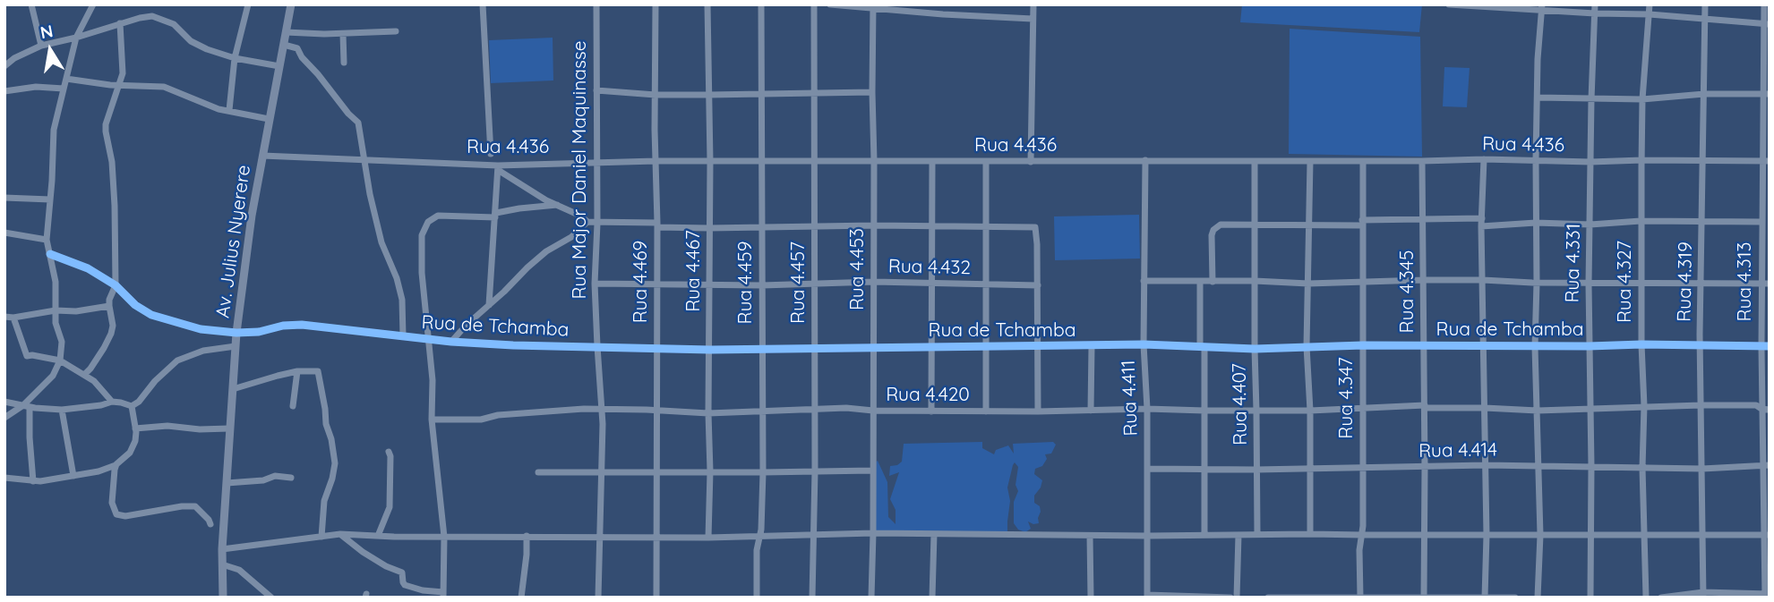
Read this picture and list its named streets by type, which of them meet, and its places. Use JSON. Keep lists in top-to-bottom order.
{
  "streets": {
    "main road": ["Av. Julius Nyerere"],
    "street": [
      "Rua 4.436",
      "Rua Major Daniel Maquinasse",
      "Rua 4.331",
      "Rua 4.432",
      "Rua 4.453",
      "Rua 4.467",
      "Rua 4.469",
      "Rua 4.327",
      "Rua 4.319",
      "Rua 4.313",
      "Rua 4.459",
      "Rua 4.457",
      "Rua 4.345",
      "Rua de Tchamba",
      "Rua 4.420",
      "Rua 4.411",
      "Rua 4.347",
      "Rua 4.407",
      "Rua 4.414"
    ]
  },
  "crossings": [
    ["Rua 4.436", "Rua Major Daniel Maquinasse"],
    ["Rua 4.436", "Av. Julius Nyerere"],
    ["Rua 4.436", "Rua 4.331"],
    ["Rua 4.436", "Rua 4.453"],
    ["Rua 4.436", "Rua 4.467"],
    ["Rua 4.436", "Rua 4.469"],
    ["Rua 4.436", "Rua 4.327"],
    ["Rua 4.436", "Rua 4.319"],
    ["Rua 4.436", "Rua 4.313"],
    ["Rua 4.436", "Rua 4.459"],
    ["Rua 4.436", "Rua 4.457"],
    ["Rua 4.436", "Rua 4.345"],
    ["Rua 4.436", "Rua 4.411"],
    ["Rua 4.436", "Rua 4.347"],
    ["Rua 4.436", "Rua 4.407"],
    ["Rua Major Daniel Maquinasse", "Rua 4.432"],
    ["Rua Major Daniel Maquinasse", "Rua de Tchamba"],
    ["Rua Major Daniel Maquinasse", "Rua 4.420"],
    ["Av. Julius Nyerere", "Rua de Tchamba"],
    ["Rua 4.331", "Rua de Tchamba"],
    ["Rua 4.331", "Rua 4.420"],
    ["Rua 4.331", "Rua 4.414"],
    ["Rua 4.432", "Rua 4.453"],
    ["Rua 4.432", "Rua 4.467"],
    ["Rua 4.432", "Rua 4.469"],
    ["Rua 4.432", "Rua 4.459"],
    ["Rua 4.432", "Rua 4.457"],
    ["Rua 4.453", "Rua de Tchamba"],
    ["Rua 4.453", "Rua 4.420"],
    ["Rua 4.467", "Rua de Tchamba"],
    ["Rua 4.467", "Rua 4.420"],
    ["Rua 4.469", "Rua de Tchamba"],
    ["Rua 4.469", "Rua 4.420"],
    ["Rua 4.327", "Rua de Tchamba"],
    ["Rua 4.327", "Rua 4.420"],
    ["Rua 4.327", "Rua 4.414"],
    ["Rua 4.319", "Rua de Tchamba"],
    ["Rua 4.319", "Rua 4.420"],
    ["Rua 4.319", "Rua 4.414"],
    ["Rua 4.313", "Rua de Tchamba"],
    ["Rua 4.313", "Rua 4.420"],
    ["Rua 4.313", "Rua 4.414"],
    ["Rua 4.459", "Rua de Tchamba"],
    ["Rua 4.459", "Rua 4.420"],
    ["Rua 4.457", "Rua de Tchamba"],
    ["Rua 4.457", "Rua 4.420"],
    ["Rua 4.345", "Rua de Tchamba"],
    ["Rua 4.345", "Rua 4.420"],
    ["Rua 4.345", "Rua 4.414"],
    ["Rua de Tchamba", "Rua 4.411"],
    ["Rua de Tchamba", "Rua 4.347"],
    ["Rua de Tchamba", "Rua 4.407"],
    ["Rua 4.420", "Rua 4.411"],
    ["Rua 4.420", "Rua 4.347"],
    ["Rua 4.420", "Rua 4.407"],
    ["Rua 4.411", "Rua 4.414"],
    ["Rua 4.347", "Rua 4.414"],
    ["Rua 4.407", "Rua 4.414"]
  ],
  "north": "top"
}
